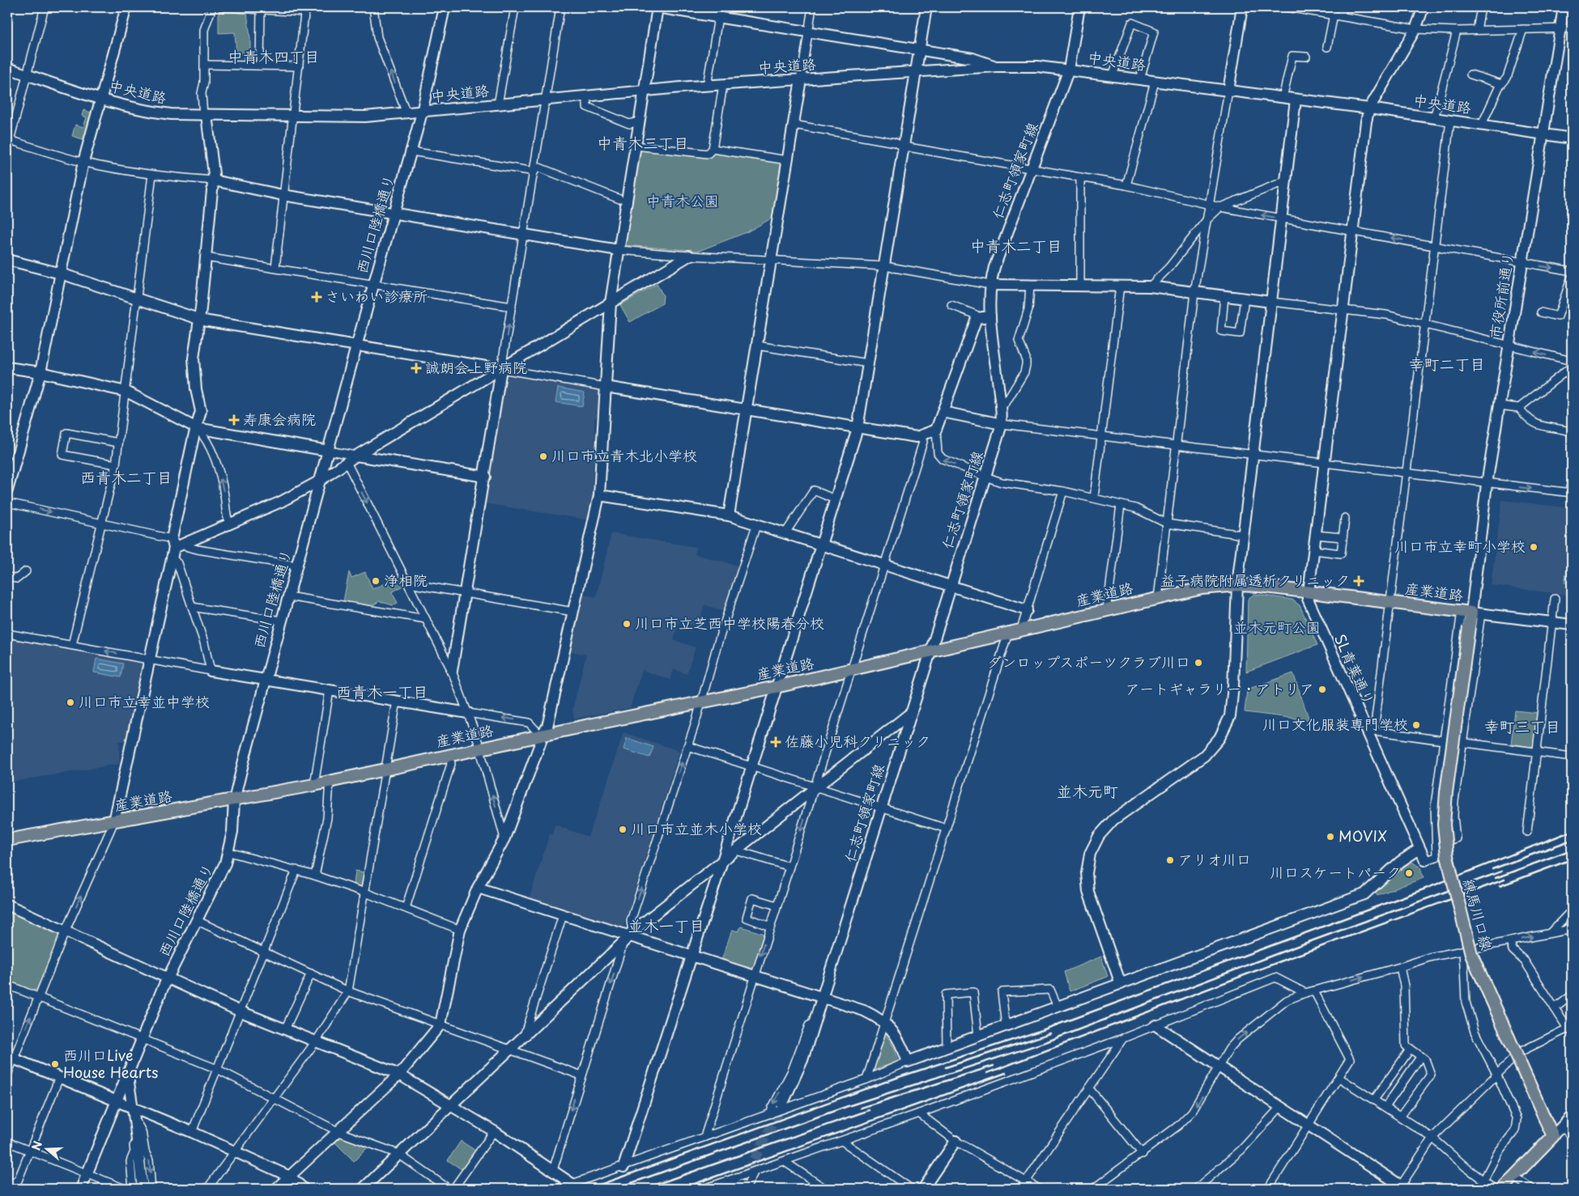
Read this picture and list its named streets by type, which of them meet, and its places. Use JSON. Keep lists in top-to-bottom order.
{
  "streets": {
    "main road": ["産業道路", "練馬川口線"],
    "street": [
      "中央道路",
      "仁志町領家町線",
      "西川口陸橋通り",
      "市役所前通り",
      "SL青葉通り"
    ]
  },
  "crossings": [
    ["中央道路", "仁志町領家町線"],
    ["中央道路", "西川口陸橋通り"],
    ["中央道路", "市役所前通り"],
    ["仁志町領家町線", "産業道路"],
    ["西川口陸橋通り", "産業道路"],
    ["市役所前通り", "産業道路"],
    ["市役所前通り", "練馬川口線"],
    ["産業道路", "SL青葉通り"],
    ["産業道路", "練馬川口線"]
  ],
  "districts": [
    "中青木四丁目",
    "中青木三丁目",
    "中青木二丁目",
    "幸町二丁目",
    "西青木二丁目",
    "西青木一丁目",
    "幸町三丁目",
    "並木元町",
    "並木一丁目"
  ],
  "parks": ["中青木公園", "並木元町公園"],
  "places": {
    "health": [
      "さいわい診療所",
      "誠朗会上野病院",
      "寿康会病院",
      "益子病院附属透析クリニック",
      "佐藤小児科クリニック"
    ],
    "other": [
      "川口市立青木北小学校",
      "川口市立幸町小学校",
      "浄相院",
      "川口市立芝西中学校陽春分校",
      "ダンロップスポーツクラブ川口",
      "アートギャラリー・アトリア",
      "川口市立幸並中学校",
      "川口文化服装専門学校",
      "川口市立並木小学校",
      "MOVIX",
      "アリオ川口",
      "川口スケートパーク",
      "西川口Live House Hearts"
    ]
  },
  "north": "left"
}
